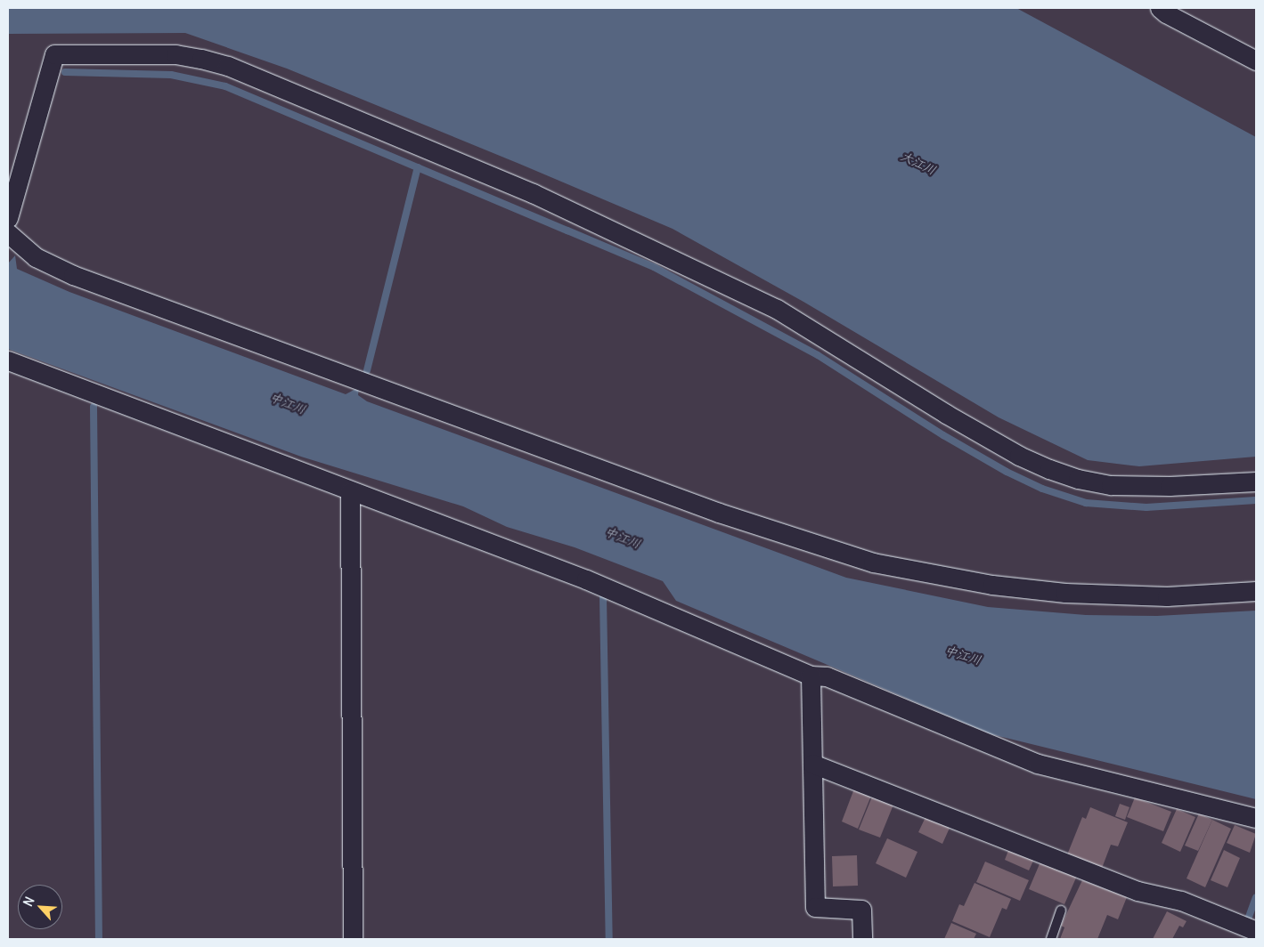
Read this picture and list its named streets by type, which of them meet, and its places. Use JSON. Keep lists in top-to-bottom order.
{
  "water": ["大江川", "中江川"],
  "north": "top left"
}
